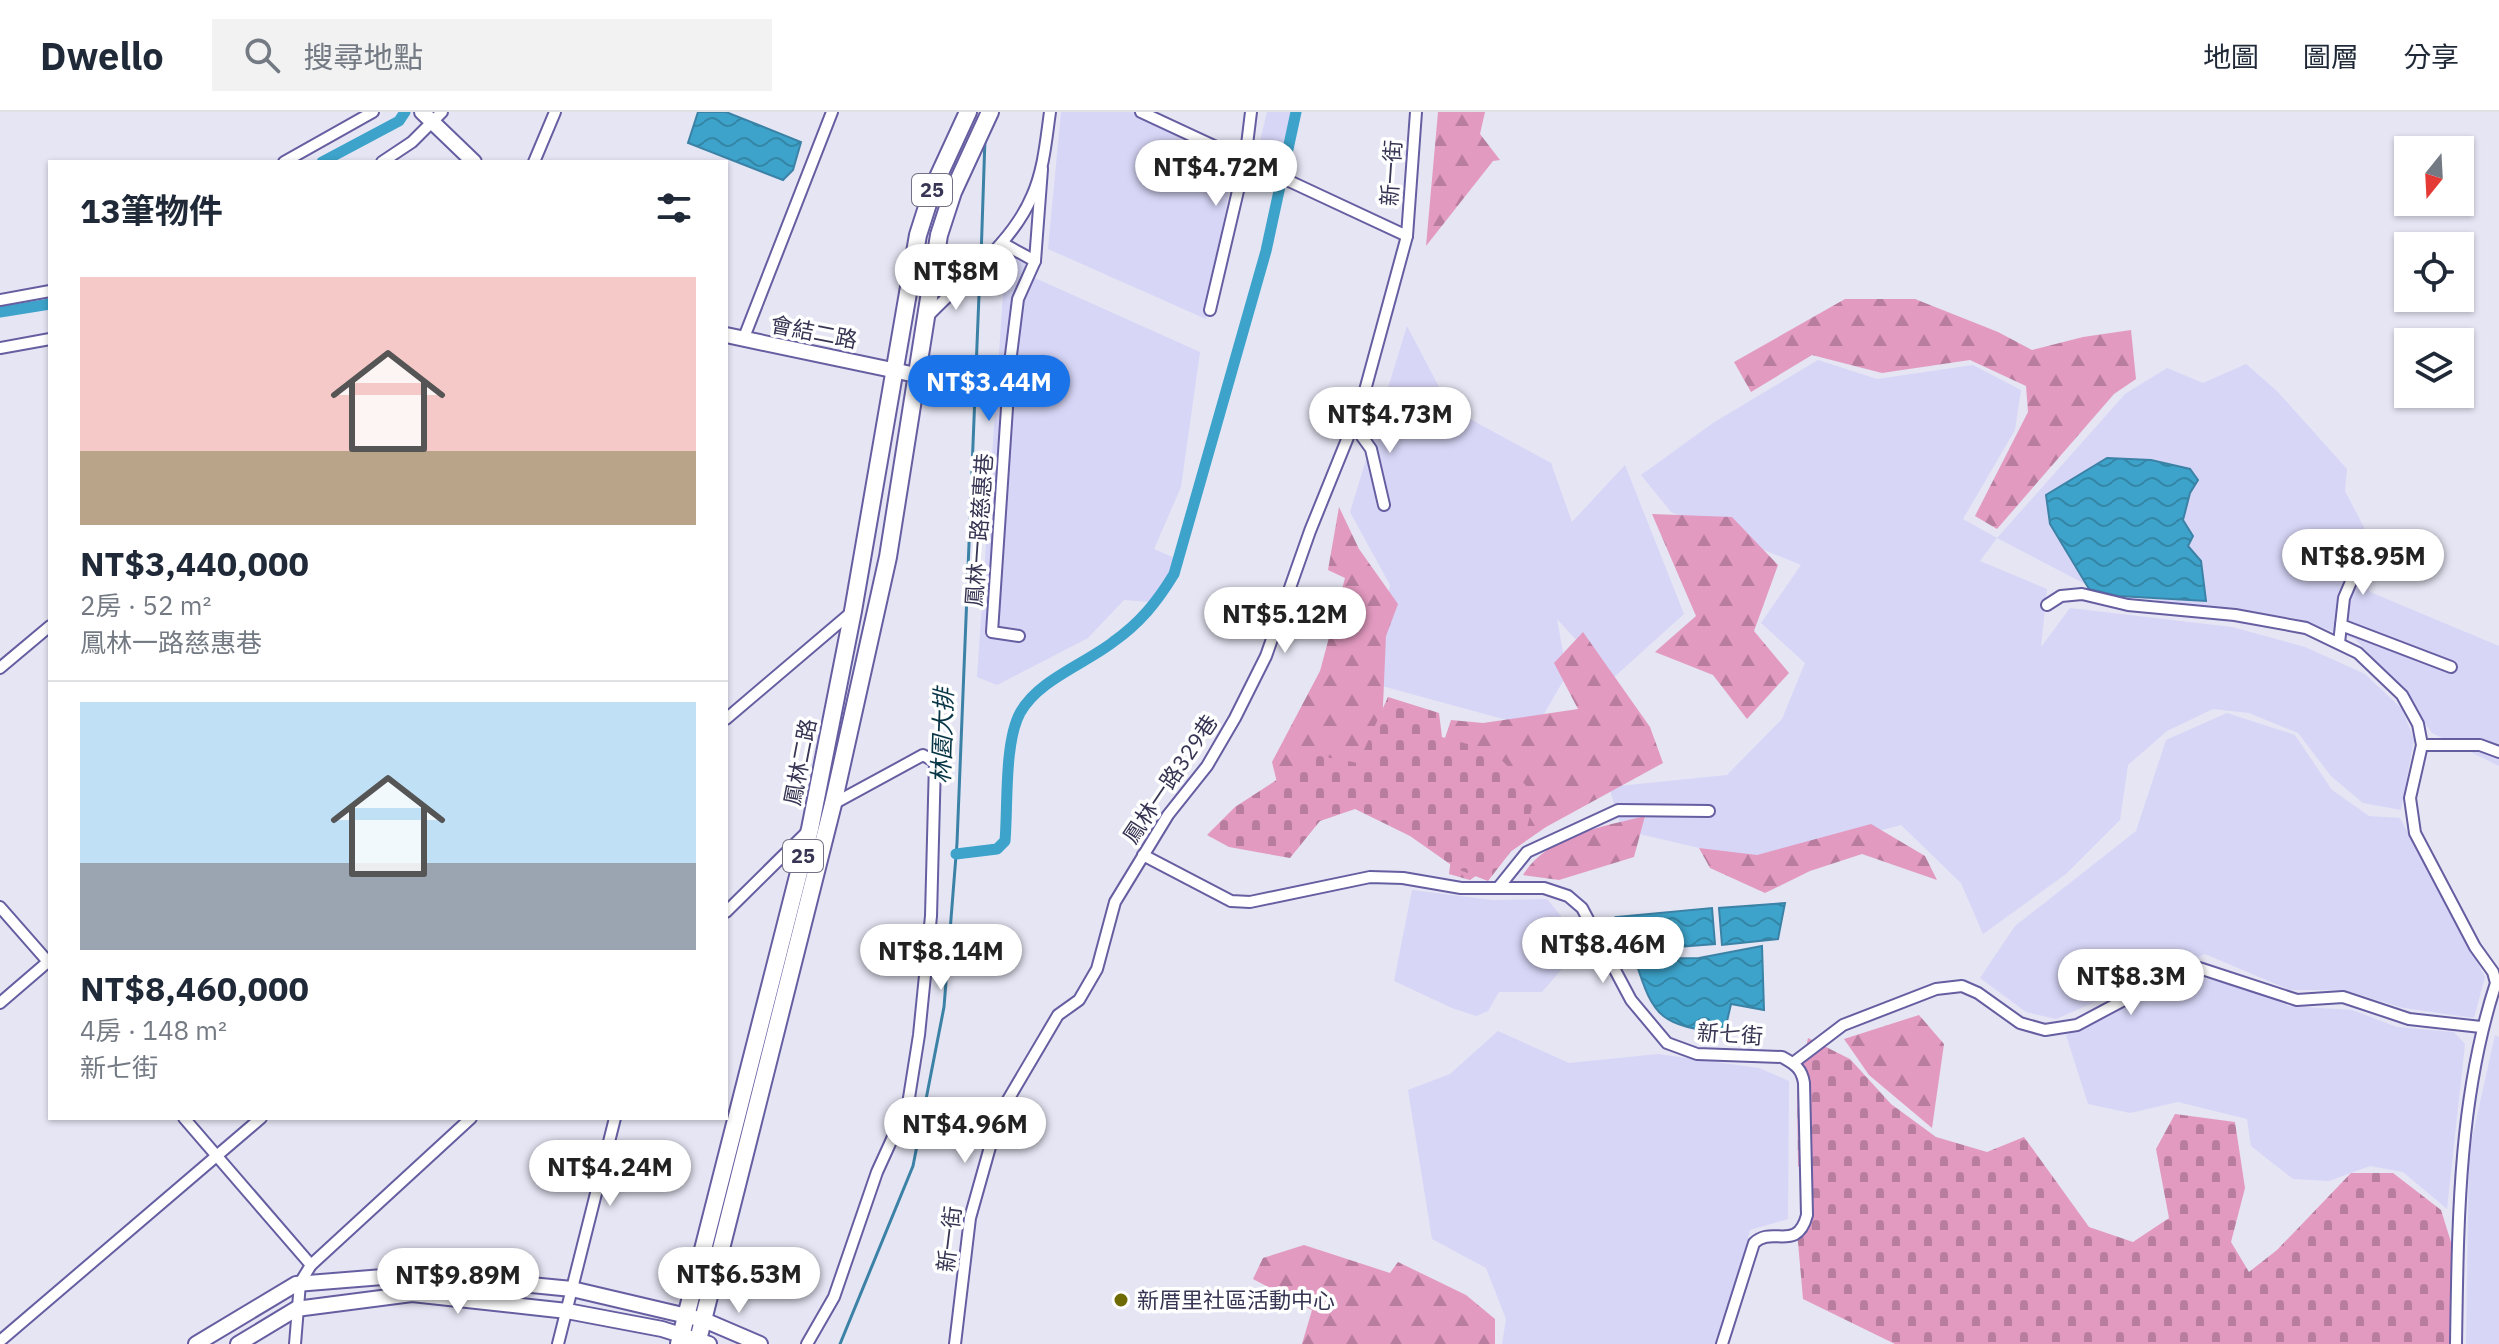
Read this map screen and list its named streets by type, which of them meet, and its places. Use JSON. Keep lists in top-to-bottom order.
{
  "streets": {
    "main road": ["25", "鳳林二路"],
    "street": [
      "新一街",
      "會結二路",
      "鳳林一路慈惠巷",
      "鳳林一路329巷",
      "新七街"
    ]
  },
  "crossings": [
    ["新一街", "鳳林一路329巷"],
    ["25", "會結二路"],
    ["25", "鳳林二路"],
    ["會結二路", "鳳林二路"],
    ["鳳林一路329巷", "新七街"]
  ],
  "water": ["林園大排"],
  "places": ["新厝里社區活動中心"],
  "north": "bottom",
  "page": {
    "header": "Dwello",
    "search": "搜尋地點",
    "nav": ["地圖", "圖層", "分享"],
    "price": [
      "NT$4.72M",
      "NT$8M",
      "NT$3.44M",
      "NT$4.73M",
      "NT$8.95M",
      "NT$5.12M",
      "NT$8.46M",
      "NT$8.14M",
      "NT$8.3M",
      "NT$4.96M",
      "NT$4.24M",
      "NT$6.53M",
      "NT$9.89M"
    ],
    "heading": "13筆物件",
    "list": [
      {
        "name": "NT$3,440,000",
        "note": "2房 · 52 m² · 鳳林一路慈惠巷"
      },
      {
        "name": "NT$8,460,000",
        "note": "4房 · 148 m² · 新七街"
      }
    ]
  }
}
